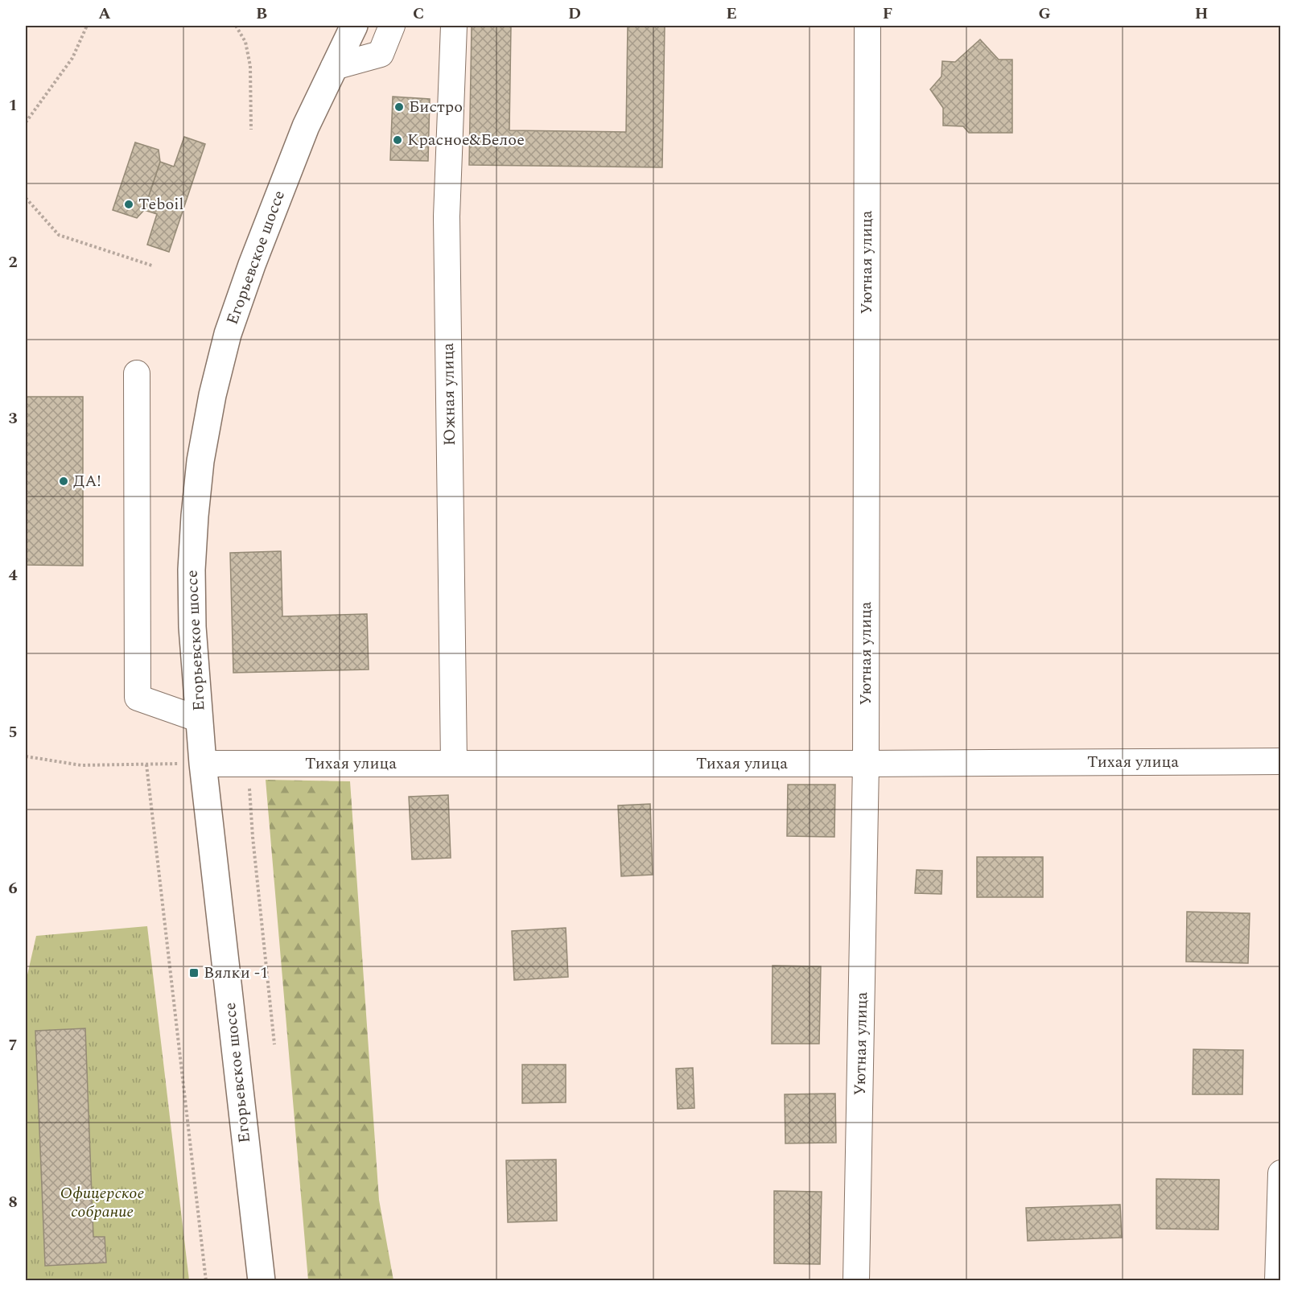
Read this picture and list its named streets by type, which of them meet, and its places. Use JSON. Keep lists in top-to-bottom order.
{
  "streets": {
    "main road": ["Егорьевское шоссе"],
    "street": ["Уютная улица", "Южная улица", "Тихая улица"]
  },
  "crossings": [
    ["Егорьевское шоссе", "Тихая улица"],
    ["Уютная улица", "Тихая улица"],
    ["Южная улица", "Тихая улица"]
  ],
  "parks": ["Офицерское собрание"],
  "places": {
    "other": [
      "Бистро",
      "Красное&Белое",
      "Teboil",
      "ДА!"
    ],
    "transit": ["Вялки -1"]
  },
  "grid": {
    "columns": [
      "A",
      "B",
      "C",
      "D",
      "E",
      "F",
      "G",
      "H"
    ],
    "rows": [
      "1",
      "2",
      "3",
      "4",
      "5",
      "6",
      "7",
      "8"
    ]
  }
}
